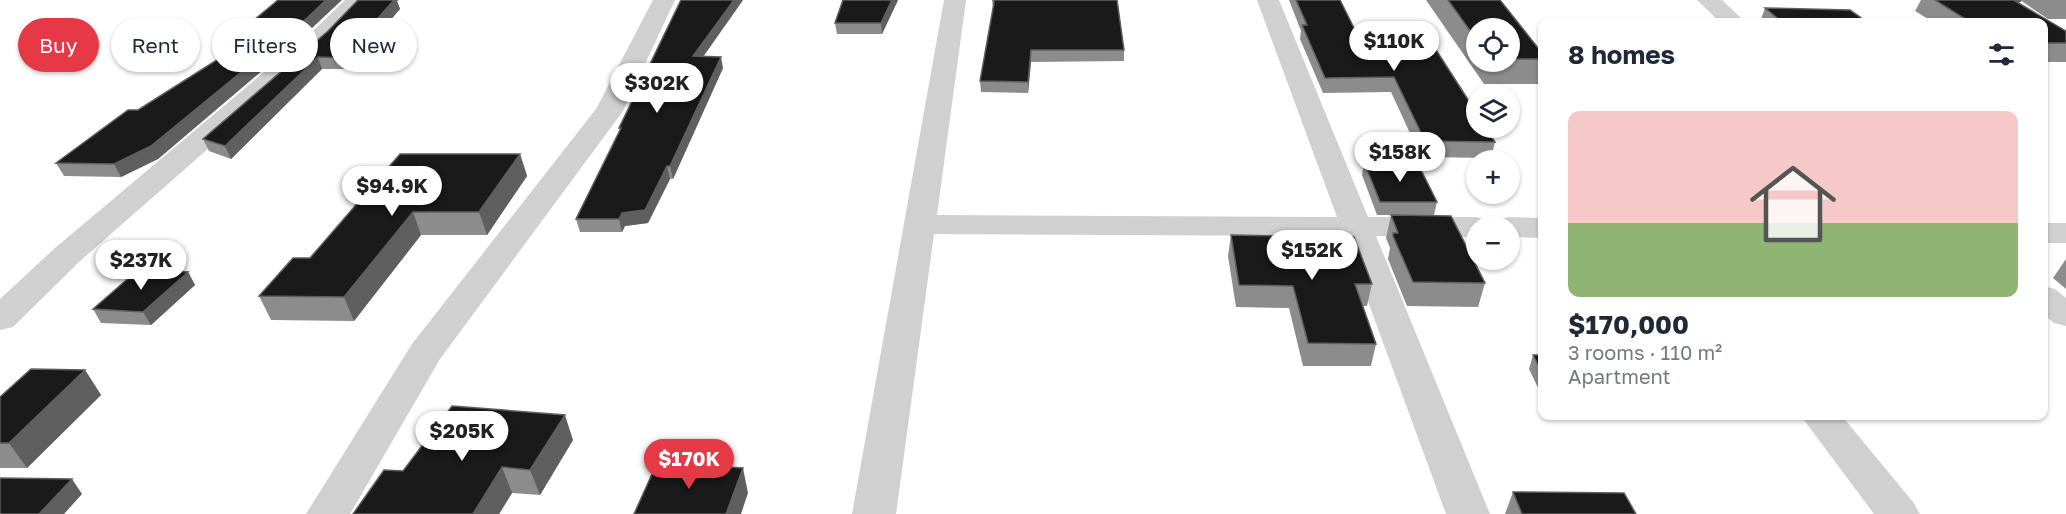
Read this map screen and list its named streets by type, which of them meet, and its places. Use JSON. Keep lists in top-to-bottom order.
{
  "page": {
    "map_buttons": ["+", "−"],
    "chip": [
      "Buy",
      "Rent",
      "Filters",
      "New"
    ],
    "heading": "8 homes",
    "price": [
      "$110K",
      "$302K",
      "$158K",
      "$94.9K",
      "$152K",
      "$237K",
      "$205K",
      "$170K"
    ],
    "list": [
      {
        "name": "$170,000",
        "note": "3 rooms · 110 m² · Apartment"
      }
    ]
  }
}
